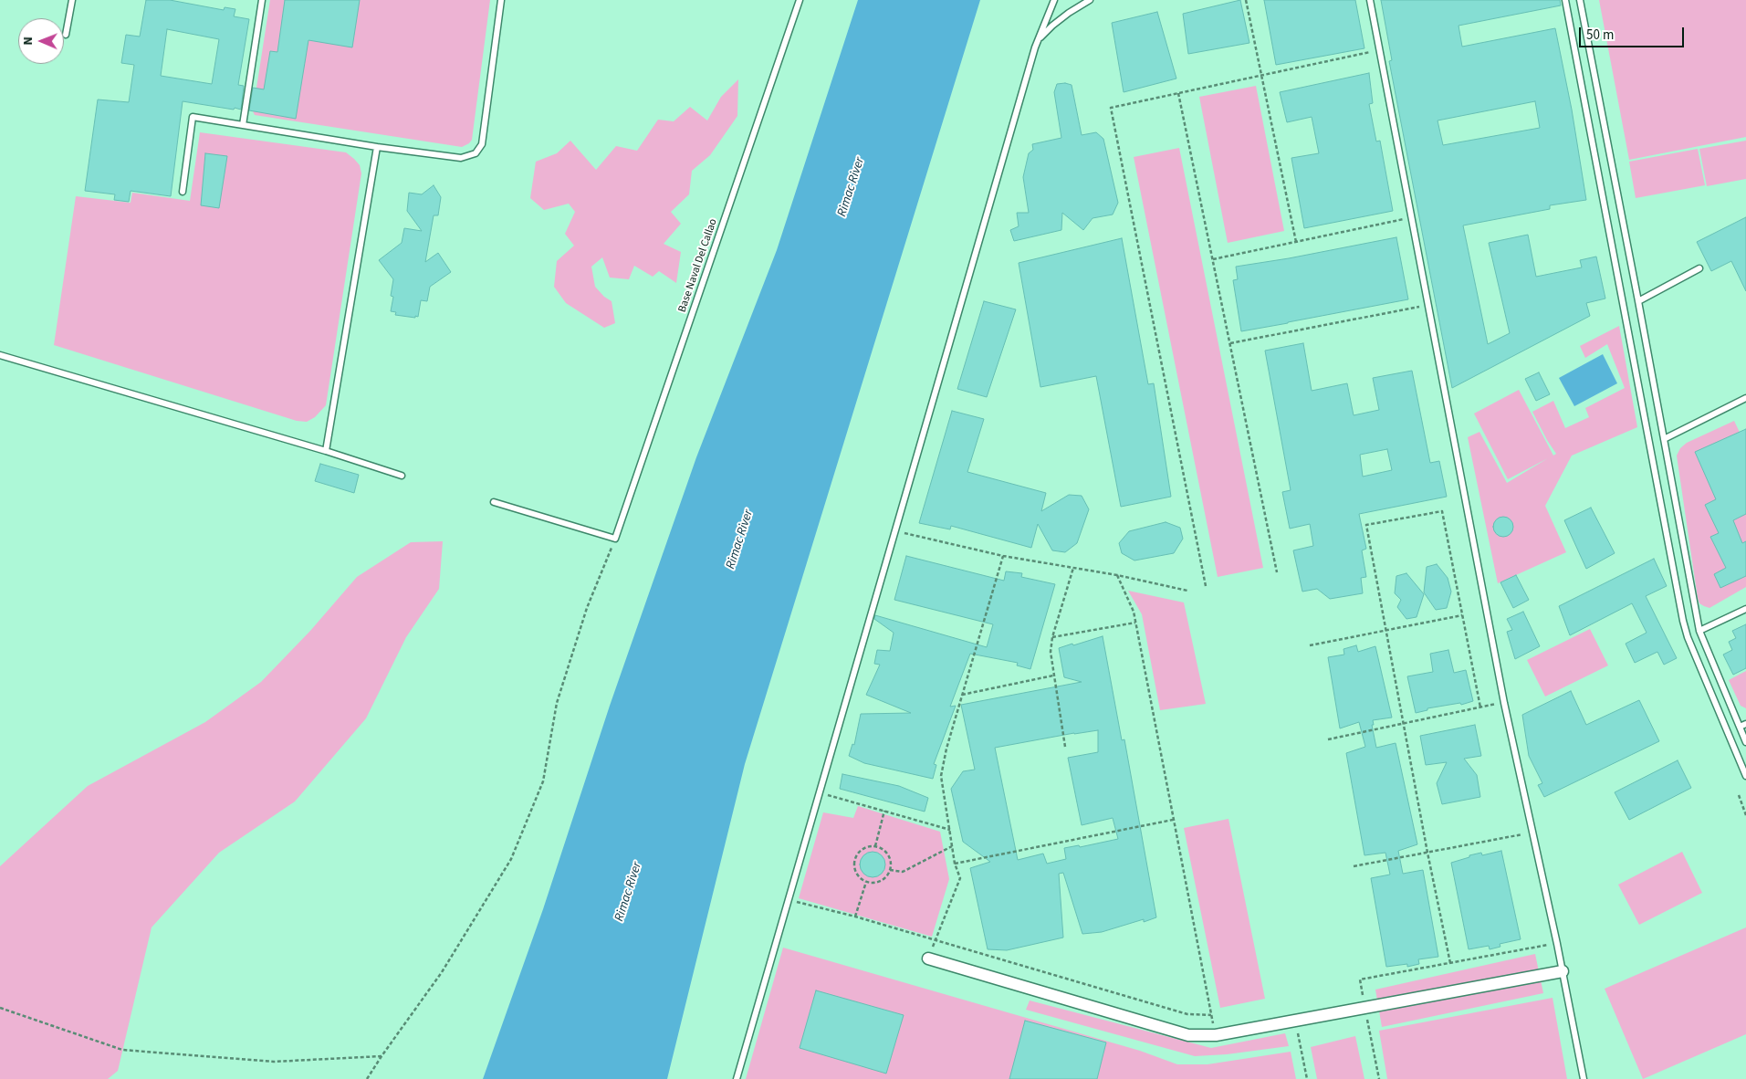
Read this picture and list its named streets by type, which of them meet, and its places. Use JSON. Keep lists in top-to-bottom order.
{
  "streets": {
    "lane": ["Base Naval Del Callao"]
  },
  "water": ["Rimac River"],
  "scale_bar": "50 m",
  "north": "left"
}
